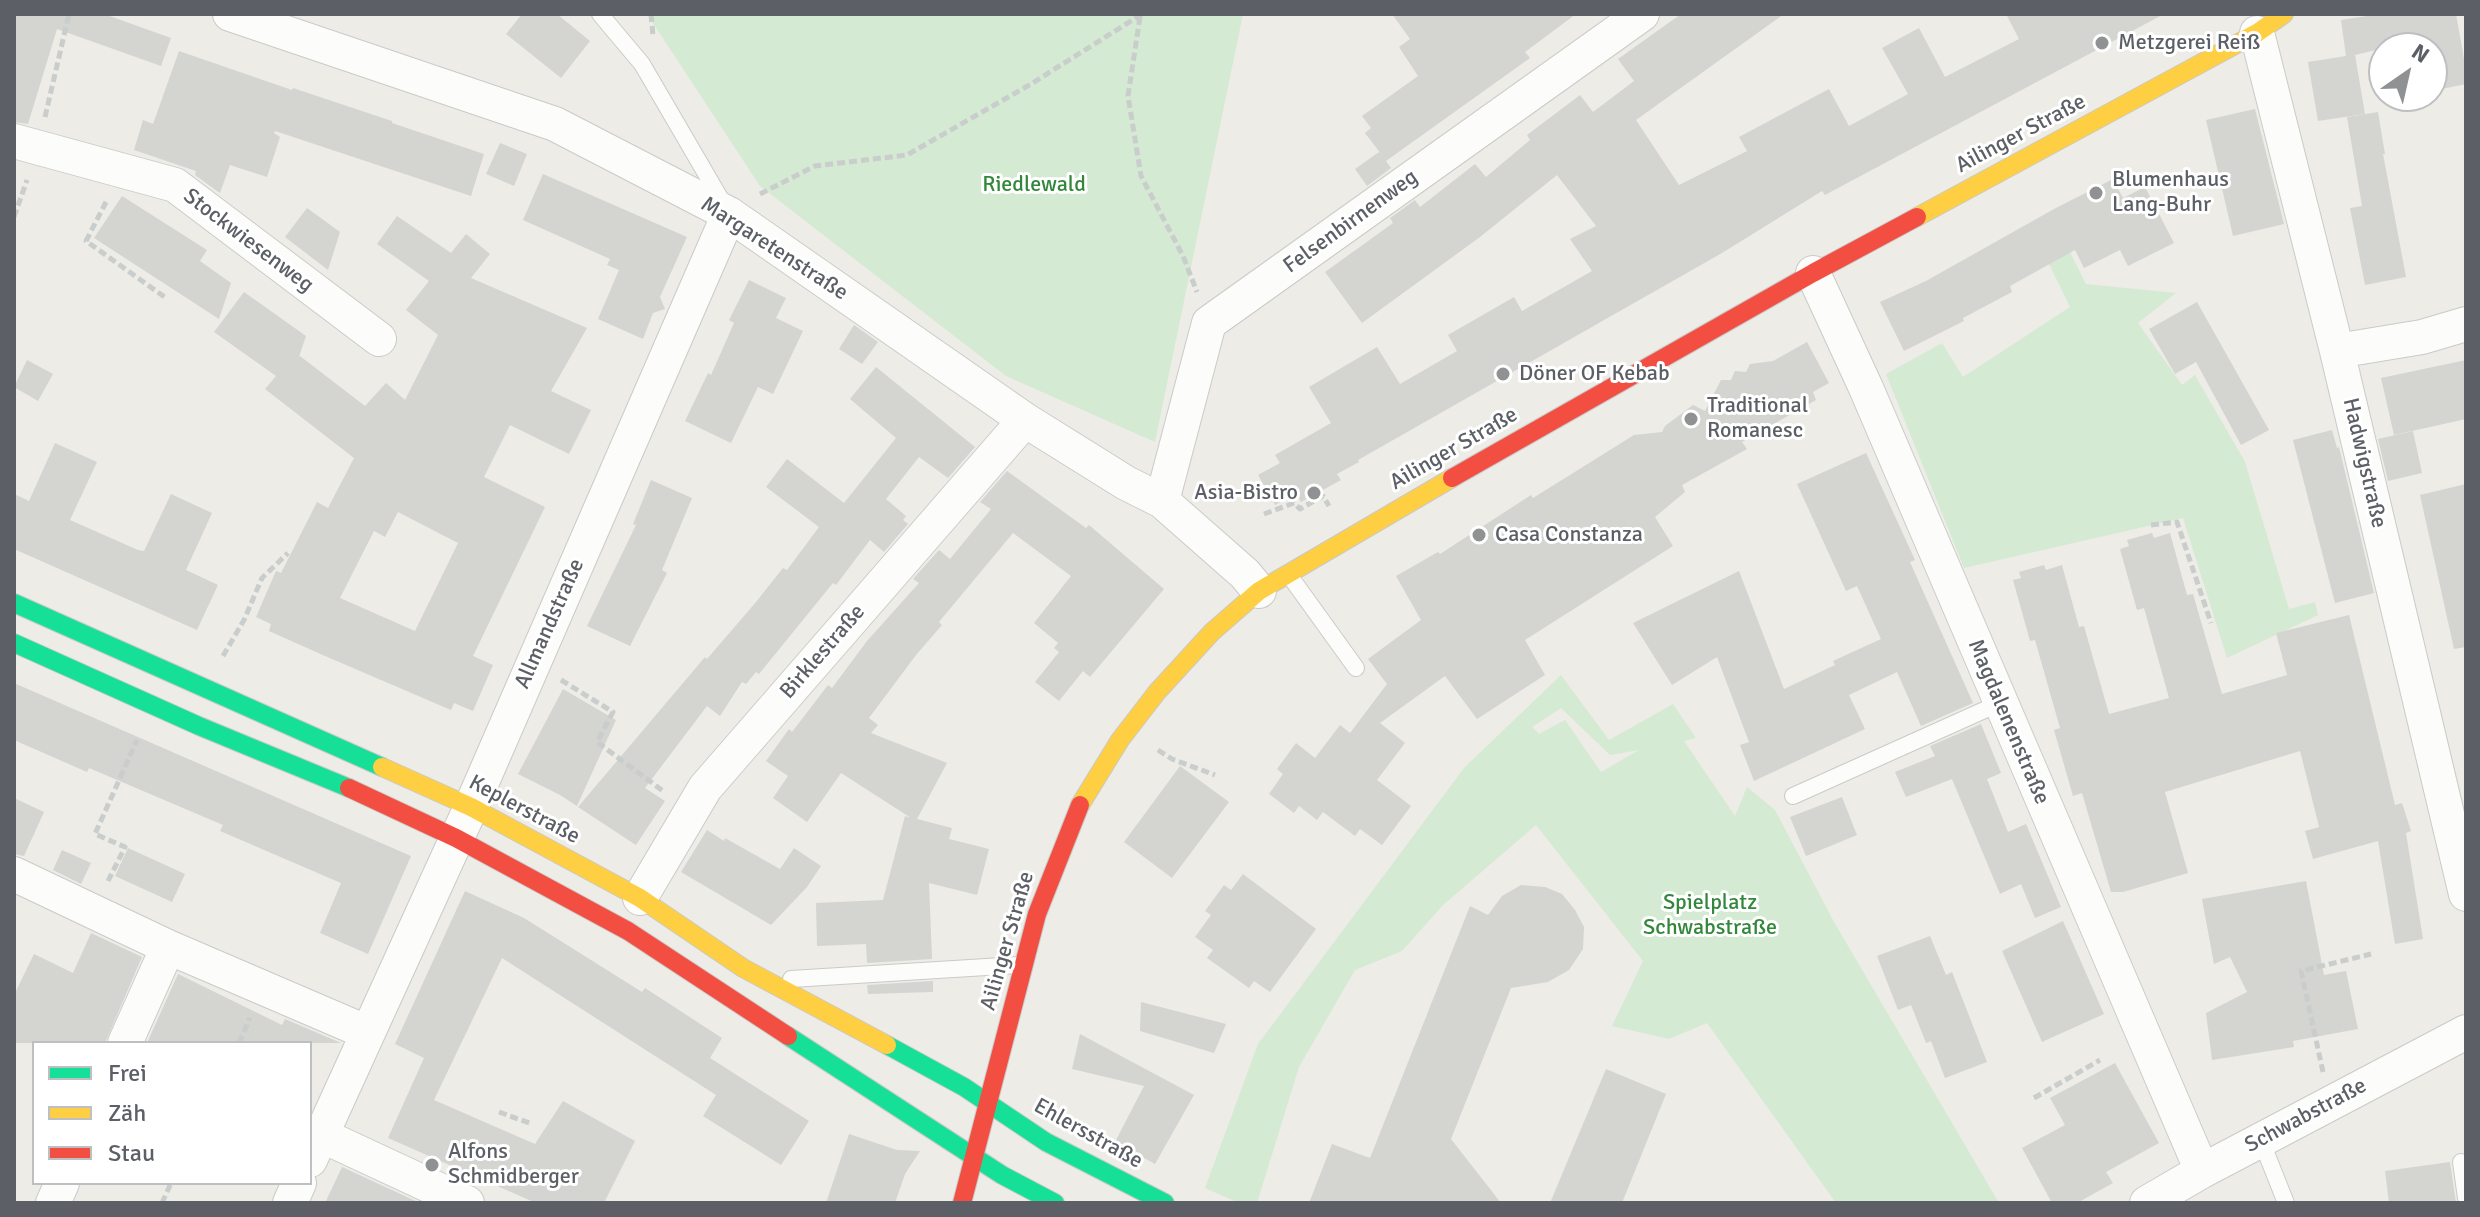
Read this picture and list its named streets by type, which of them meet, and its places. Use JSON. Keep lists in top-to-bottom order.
{
  "streets": {
    "street": [
      "Ailinger Straße",
      "Felsenbirnenweg",
      "Stockwiesenweg",
      "Margaretenstraße",
      "Hadwigstraße",
      "Allmandstraße",
      "Birklestraße",
      "Magdalenenstraße",
      "Keplerstraße",
      "Schwabstraße",
      "Ehlersstraße"
    ]
  },
  "crossings": [
    ["Ailinger Straße", "Margaretenstraße"],
    ["Ailinger Straße", "Hadwigstraße"],
    ["Ailinger Straße", "Magdalenenstraße"],
    ["Ailinger Straße", "Keplerstraße"],
    ["Ailinger Straße", "Ehlersstraße"],
    ["Margaretenstraße", "Allmandstraße"],
    ["Margaretenstraße", "Birklestraße"],
    ["Allmandstraße", "Keplerstraße"],
    ["Birklestraße", "Keplerstraße"],
    ["Magdalenenstraße", "Schwabstraße"],
    ["Keplerstraße", "Ehlersstraße"]
  ],
  "parks": ["Riedlewald", "Spielplatz Schwabstraße"],
  "places": [
    "Metzgerei Reiß",
    "Blumenhaus Lang-Buhr",
    "Döner OF Kebab",
    "Traditional Romanesc",
    "Asia-Bistro",
    "Casa Constanza",
    "Alfons Schmidberger"
  ],
  "legend": ["Frei", "Zäh", "Stau"],
  "north": "top right"
}
